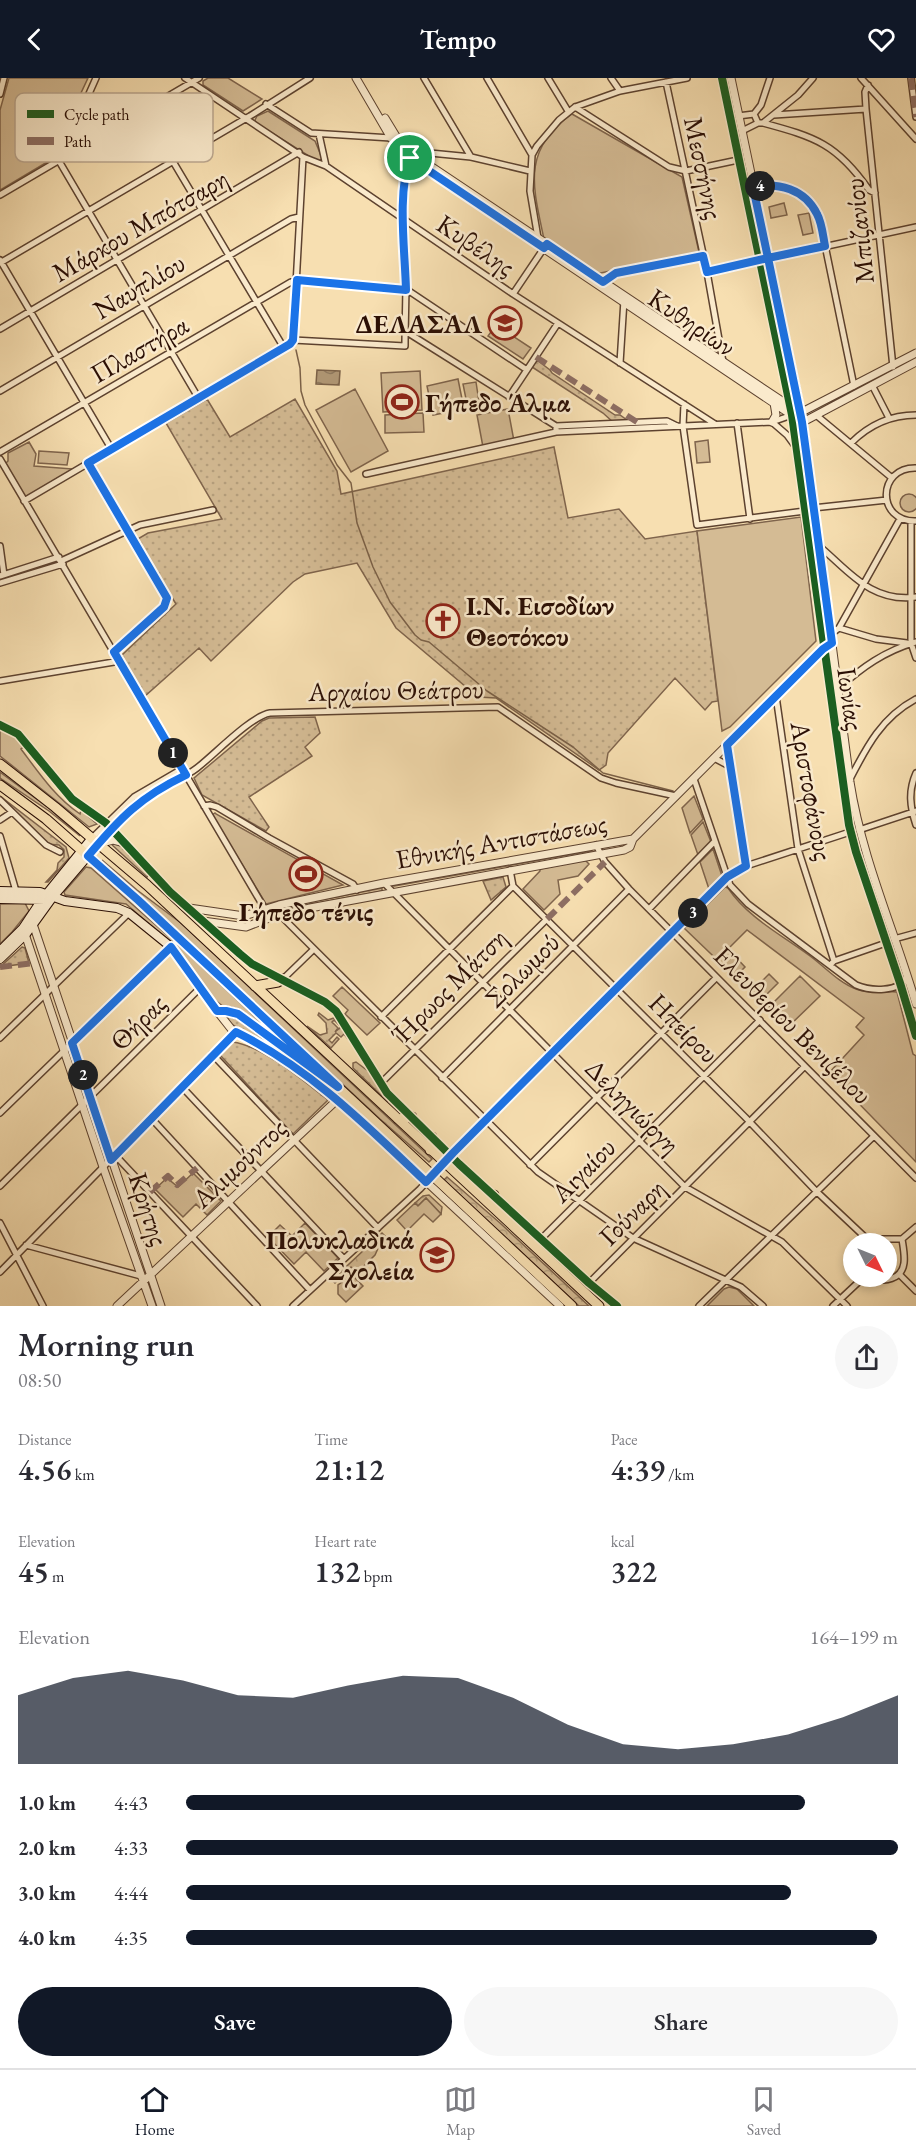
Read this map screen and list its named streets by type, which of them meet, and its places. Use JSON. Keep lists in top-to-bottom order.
{
  "streets": {
    "street": [
      "Μεσσήνης",
      "Μάρκου Μπότσαρη",
      "Μπιζανίου",
      "Κυβέλης",
      "Ναυπλίου",
      "Κυθηρίων",
      "Πλαστήρα",
      "Αρχαίου Θεάτρου",
      "Ιωνίας",
      "Αριστοφάνους",
      "Εθνικής Αντιστάσεως",
      "Σολωμού",
      "Ήρωος Μάτση",
      "Θήρας",
      "Ελευθερίου Βενιζέλου",
      "Ηπείρου",
      "Δεληγιώργη",
      "Αλιμούντος",
      "Αιγαίου",
      "Κρήτης",
      "Γούναρη"
    ]
  },
  "crossings": [
    ["Μεσσήνης", "Κυθηρίων"],
    ["Μάρκου Μπότσαρη", "Κυβέλης"],
    ["Κυθηρίων", "Ιωνίας"],
    ["Εθνικής Αντιστάσεως", "Ελευθερίου Βενιζέλου"],
    ["Εθνικής Αντιστάσεως", "Δεληγιώργη"],
    ["Σολωμού", "Ελευθερίου Βενιζέλου"],
    ["Σολωμού", "Ηπείρου"],
    ["Σολωμού", "Δεληγιώργη"],
    ["Ήρωος Μάτση", "Ηπείρου"],
    ["Ήρωος Μάτση", "Δεληγιώργη"],
    ["Θήρας", "Κρήτης"],
    ["Ελευθερίου Βενιζέλου", "Αιγαίου"],
    ["Ελευθερίου Βενιζέλου", "Γούναρη"],
    ["Ηπείρου", "Αιγαίου"],
    ["Ηπείρου", "Γούναρη"],
    ["Δεληγιώργη", "Αιγαίου"],
    ["Δεληγιώργη", "Γούναρη"],
    ["Αλιμούντος", "Κρήτης"]
  ],
  "places": {
    "school or university": ["ΔΕΛΑΣΑΛ", "Πολυκλαδικά Σχολεία"],
    "sports": ["Γήπεδο Άλμα", "Γήπεδο τένις"],
    "church": ["Ι.Ν. Εισοδίων Θεοτόκου"]
  },
  "legend": ["Cycle path", "Path"],
  "north": "bottom right",
  "page": {
    "header": "Tempo",
    "pins": [
      "4",
      "1",
      "3",
      "2"
    ],
    "heading": ["Morning run", "08:50"],
    "stats": [
      ["Distance", "4.56 km"],
      ["Time", "21:12"],
      ["Pace", "4:39 /km"],
      ["Elevation", "45 m"],
      ["Heart rate", "132 bpm"],
      ["kcal", "322"]
    ],
    "chart": ["Elevation", "164–199 m"],
    "list": [
      {
        "name": "1.0 km",
        "note": "4:43"
      },
      {
        "name": "2.0 km",
        "note": "4:33"
      },
      {
        "name": "3.0 km",
        "note": "4:44"
      },
      {
        "name": "4.0 km",
        "note": "4:35"
      }
    ],
    "buttons": ["Save", "Share"],
    "tabs": ["Home", "Map", "Saved"]
  }
}
